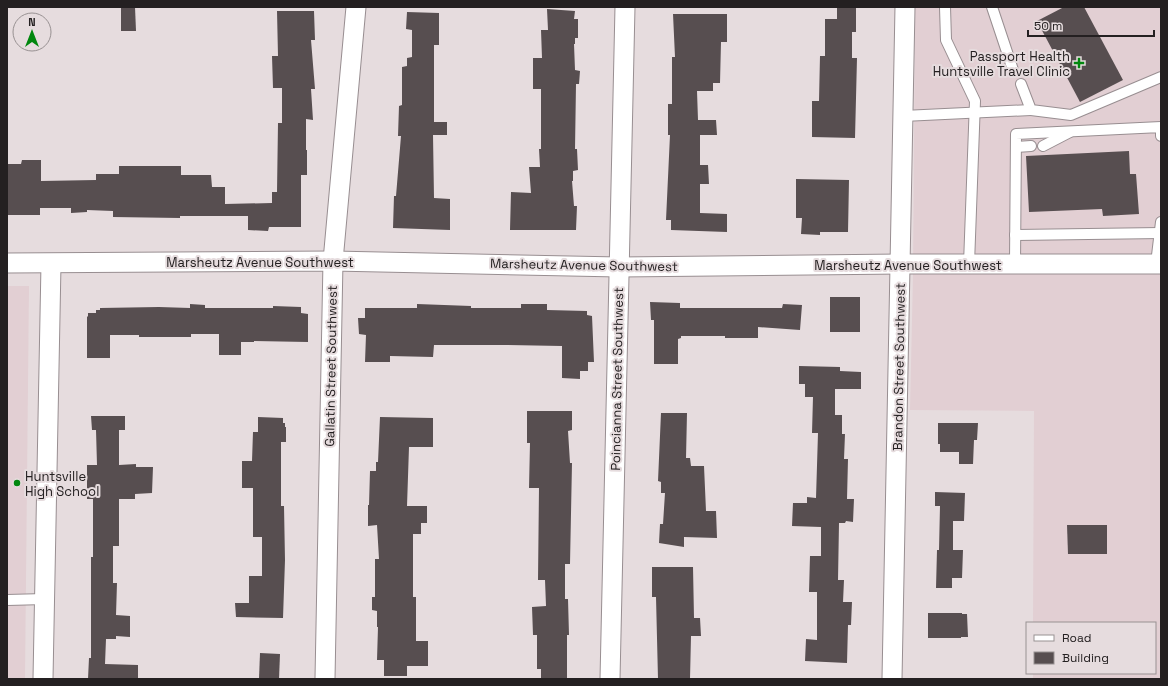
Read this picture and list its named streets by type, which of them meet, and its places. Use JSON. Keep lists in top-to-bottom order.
{
  "streets": {
    "street": [
      "Marsheutz Avenue Southwest",
      "Gallatin Street Southwest",
      "Brandon Street Southwest",
      "Poincianna Street Southwest"
    ]
  },
  "crossings": [
    ["Marsheutz Avenue Southwest", "Gallatin Street Southwest"],
    ["Marsheutz Avenue Southwest", "Brandon Street Southwest"],
    ["Marsheutz Avenue Southwest", "Poincianna Street Southwest"]
  ],
  "places": {
    "health": ["Passport Health Huntsville Travel Clinic"],
    "other": ["Huntsville High School"]
  },
  "legend": ["Road", "Building"],
  "scale_bar": "50 m",
  "north": "top"
}
